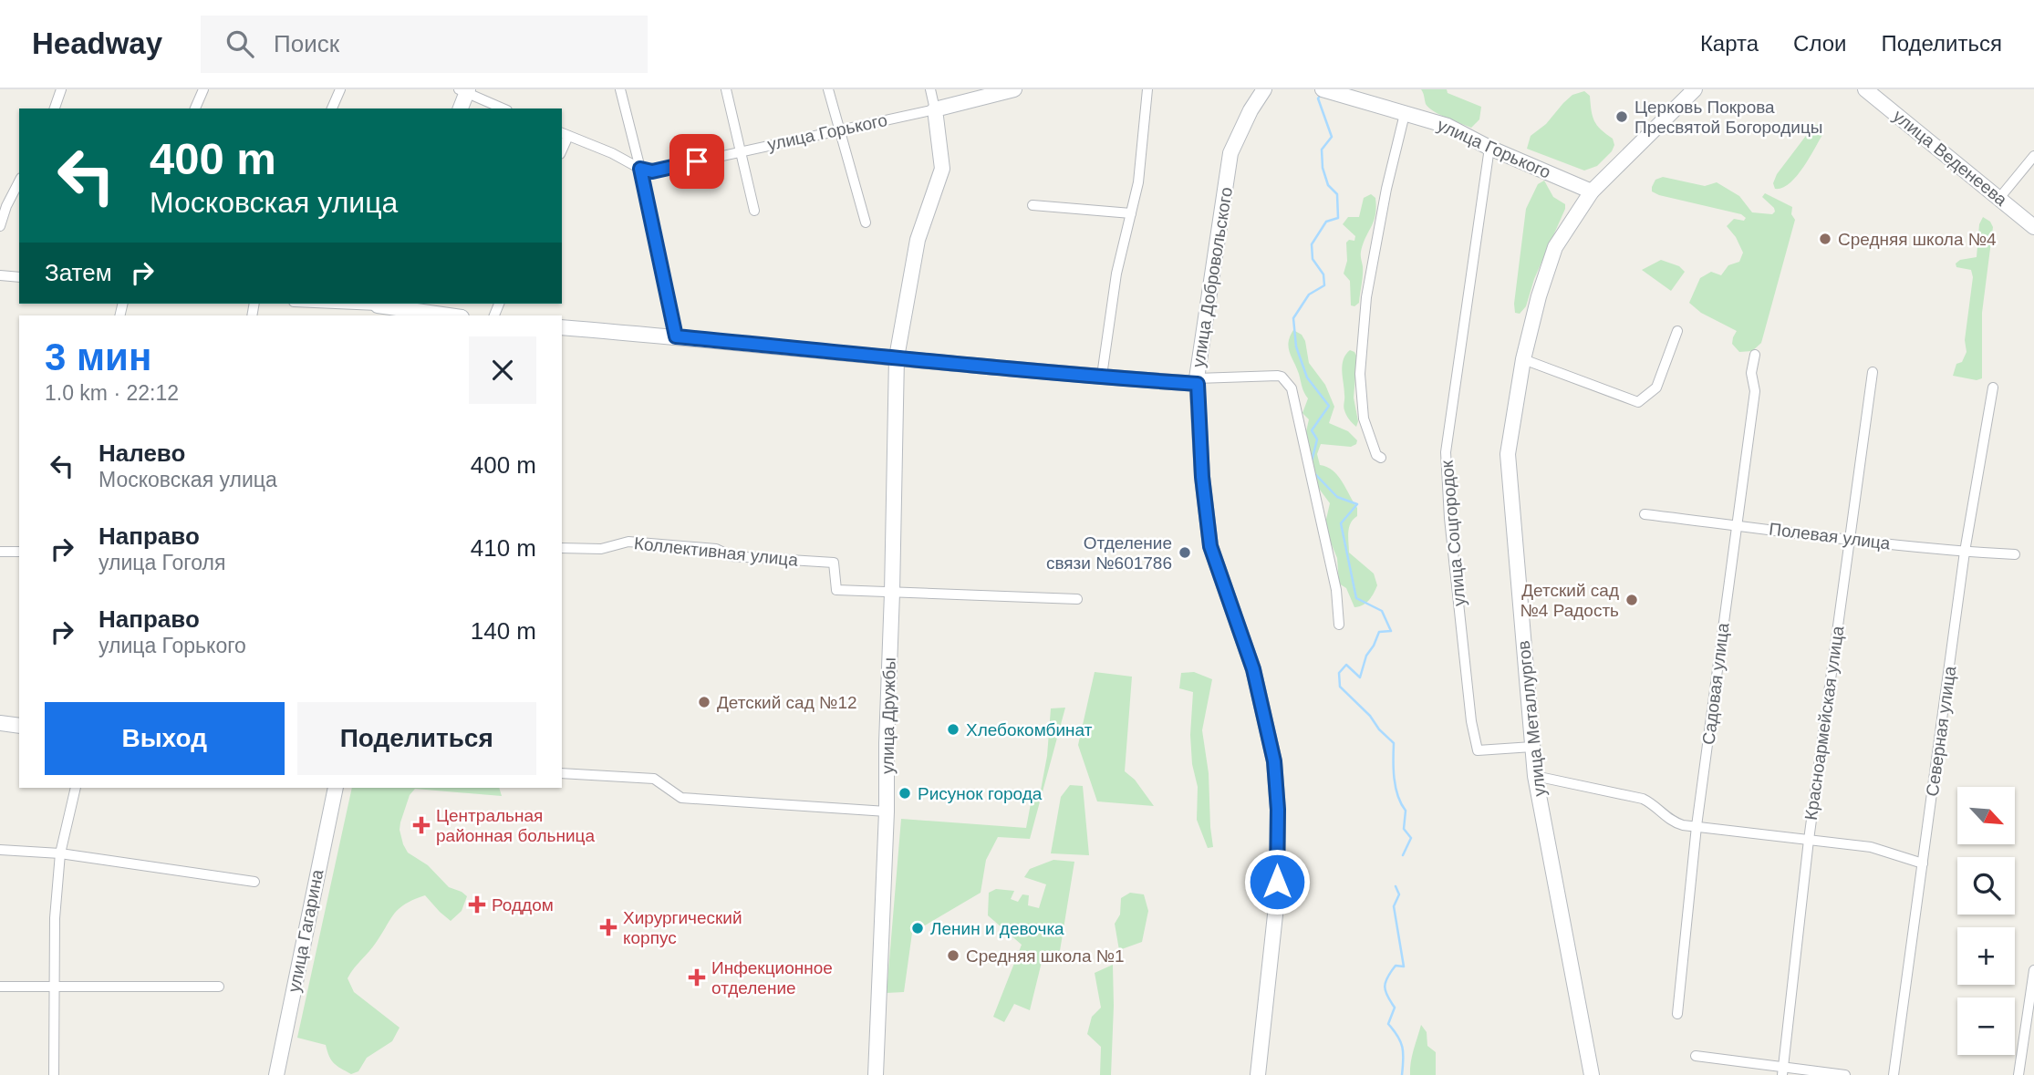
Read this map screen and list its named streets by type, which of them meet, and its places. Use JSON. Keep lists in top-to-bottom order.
{
  "streets": {
    "street": [
      "улица Горького",
      "улица Веденеева",
      "улица Добровольского",
      "улица Соцгородок",
      "Полевая улица",
      "Коллективная улица",
      "Садовая улица",
      "улица Дружбы",
      "улица Металлургов",
      "Красноармейская улица",
      "Северная улица",
      "улица Гагарина"
    ]
  },
  "crossings": [
    ["улица Горького", "улица Соцгородок"],
    ["улица Горького", "улица Дружбы"],
    ["улица Горького", "улица Металлургов"],
    ["улица Соцгородок", "улица Металлургов"],
    ["Полевая улица", "Садовая улица"],
    ["Полевая улица", "Красноармейская улица"],
    ["Полевая улица", "Северная улица"],
    ["Коллективная улица", "улица Дружбы"]
  ],
  "places": {
    "other": [
      "Церковь Покрова Пресвятой Богородицы",
      "Средняя школа №4",
      "Отделение связи №601786",
      "Детский сад №4 Радость",
      "Детский сад №12",
      "Хлебокомбинат",
      "Рисунок города",
      "Ленин и девочка",
      "Средняя школа №1"
    ],
    "health": [
      "Центральная районная больница",
      "Роддом",
      "Хирургический корпус",
      "Инфекционное отделение"
    ]
  },
  "north": "bottom right",
  "page": {
    "header": "Headway",
    "search": "Поиск",
    "nav": ["Карта", "Слои", "Поделиться"],
    "turn": ["400 m", "Московская улица"],
    "then": "Затем",
    "heading": ["3 мин", "1.0 km · 22:12"],
    "list": [
      {
        "name": "Налево",
        "note": "Московская улица",
        "value": "400 m"
      },
      {
        "name": "Направо",
        "note": "улица Гоголя",
        "value": "410 m"
      },
      {
        "name": "Направо",
        "note": "улица Горького",
        "value": "140 m"
      }
    ],
    "buttons": ["Выход", "Поделиться"],
    "map_buttons": ["+", "−"]
  }
}
